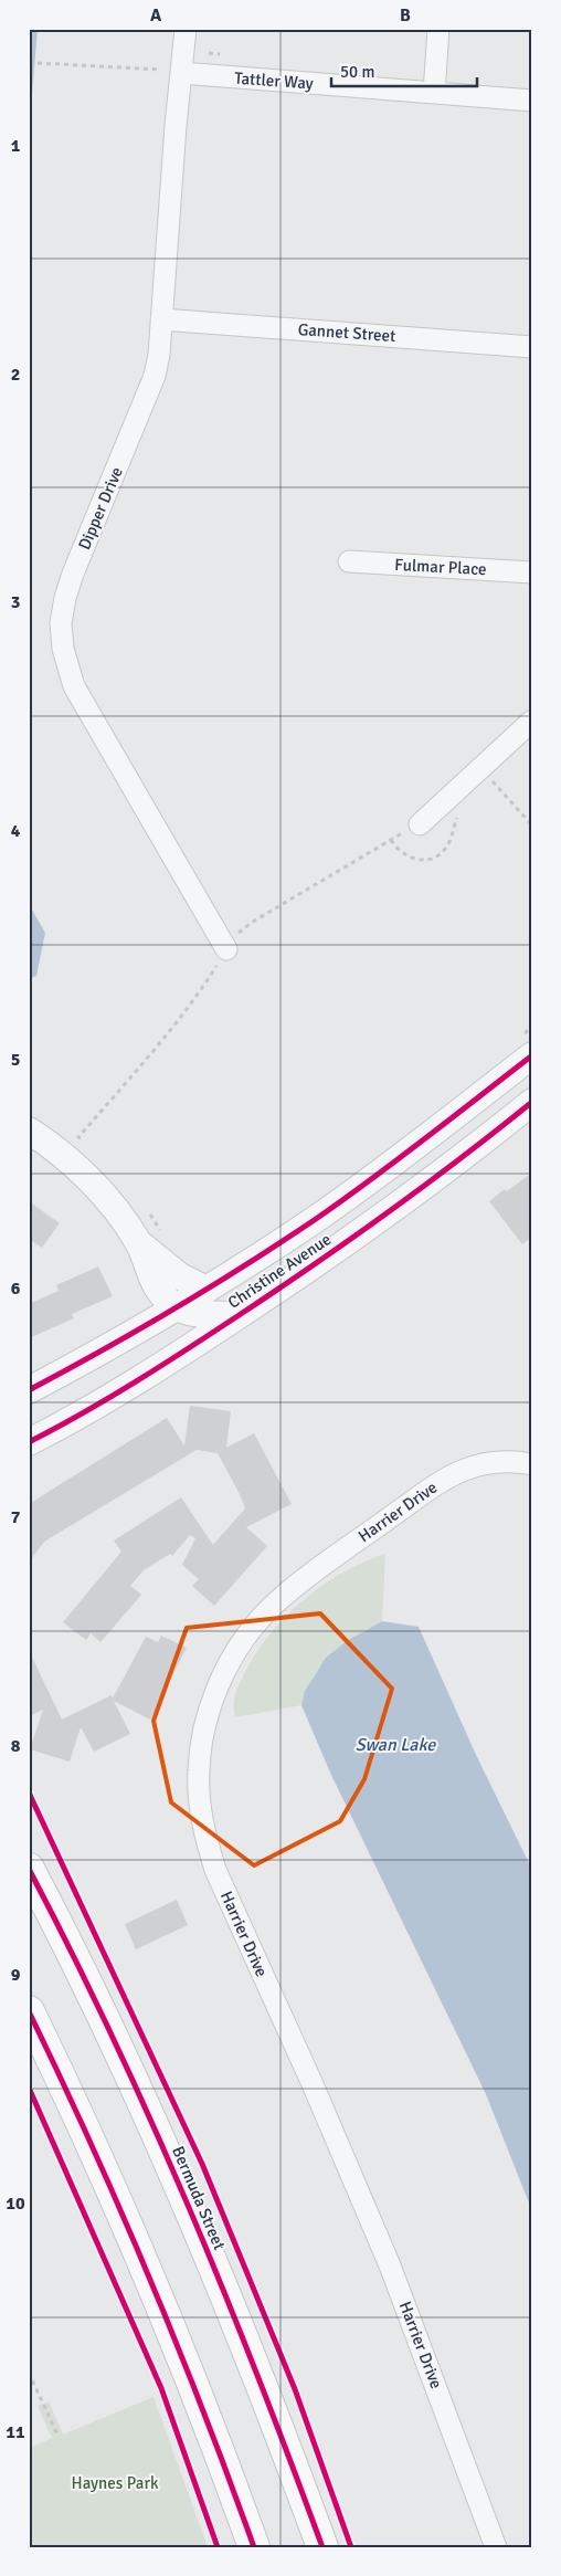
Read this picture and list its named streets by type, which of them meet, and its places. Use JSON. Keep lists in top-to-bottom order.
{
  "streets": {
    "main road": ["Bermuda Street"],
    "street": [
      "Tattler Way",
      "Gannet Street",
      "Dipper Drive",
      "Fulmar Place",
      "Christine Avenue",
      "Harrier Drive"
    ]
  },
  "crossings": [
    ["Tattler Way", "Dipper Drive"],
    ["Gannet Street", "Dipper Drive"]
  ],
  "water": ["Swan Lake"],
  "parks": ["Haynes Park"],
  "scale_bar": "50 m",
  "grid": {
    "columns": ["A", "B"],
    "rows": [
      "1",
      "2",
      "3",
      "4",
      "5",
      "6",
      "7",
      "8",
      "9",
      "10",
      "11"
    ]
  }
}
